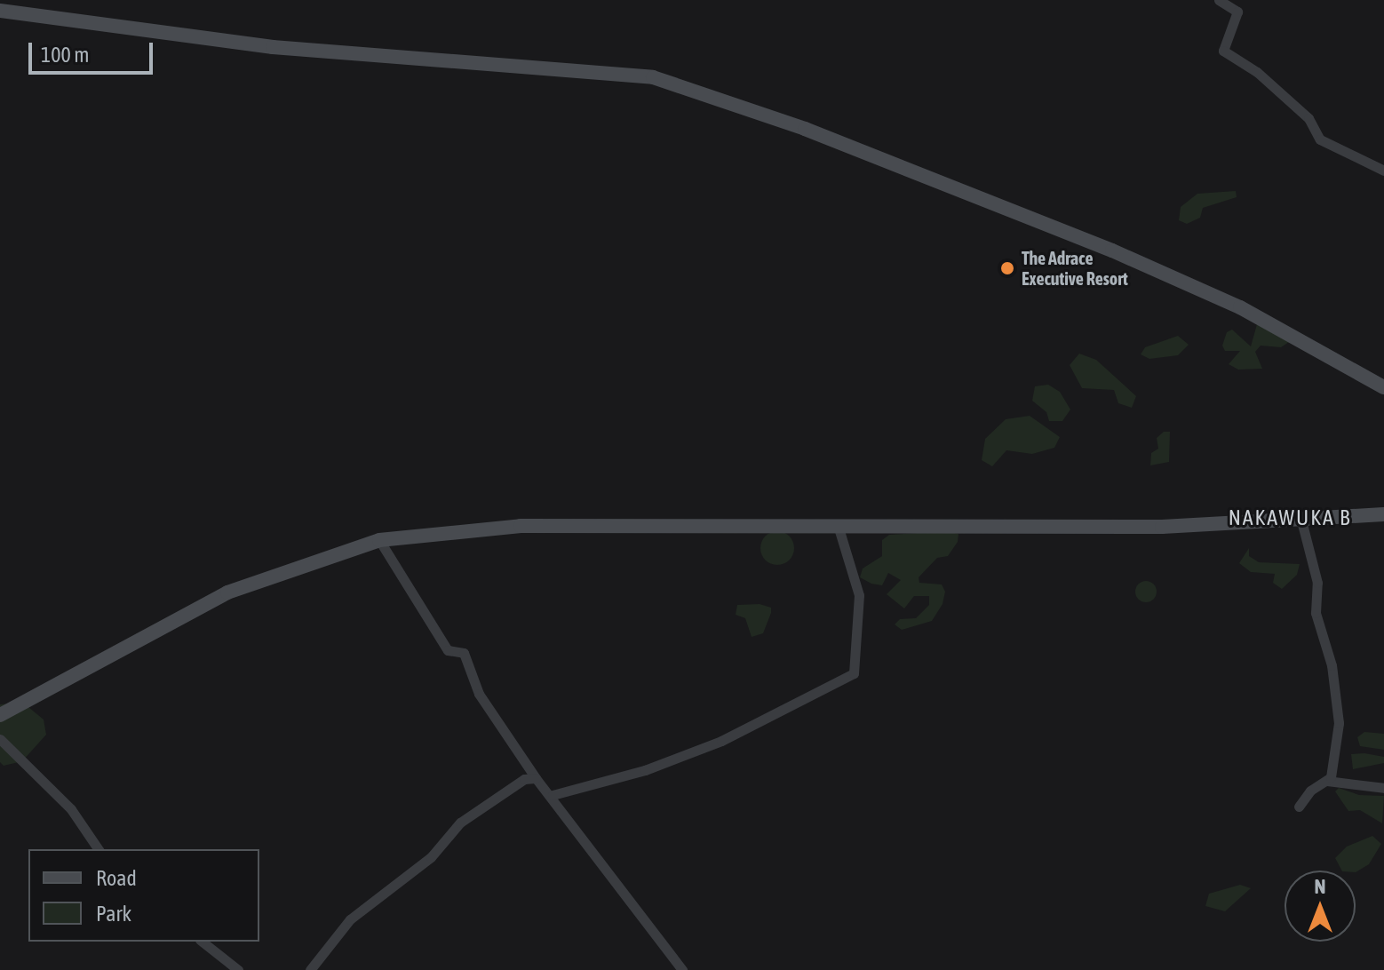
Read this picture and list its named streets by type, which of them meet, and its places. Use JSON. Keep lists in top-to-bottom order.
{
  "districts": ["NAKAWUKA B"],
  "places": ["The Adrace Executive Resort"],
  "legend": ["Road", "Park"],
  "scale_bar": "100 m",
  "north": "top"
}
